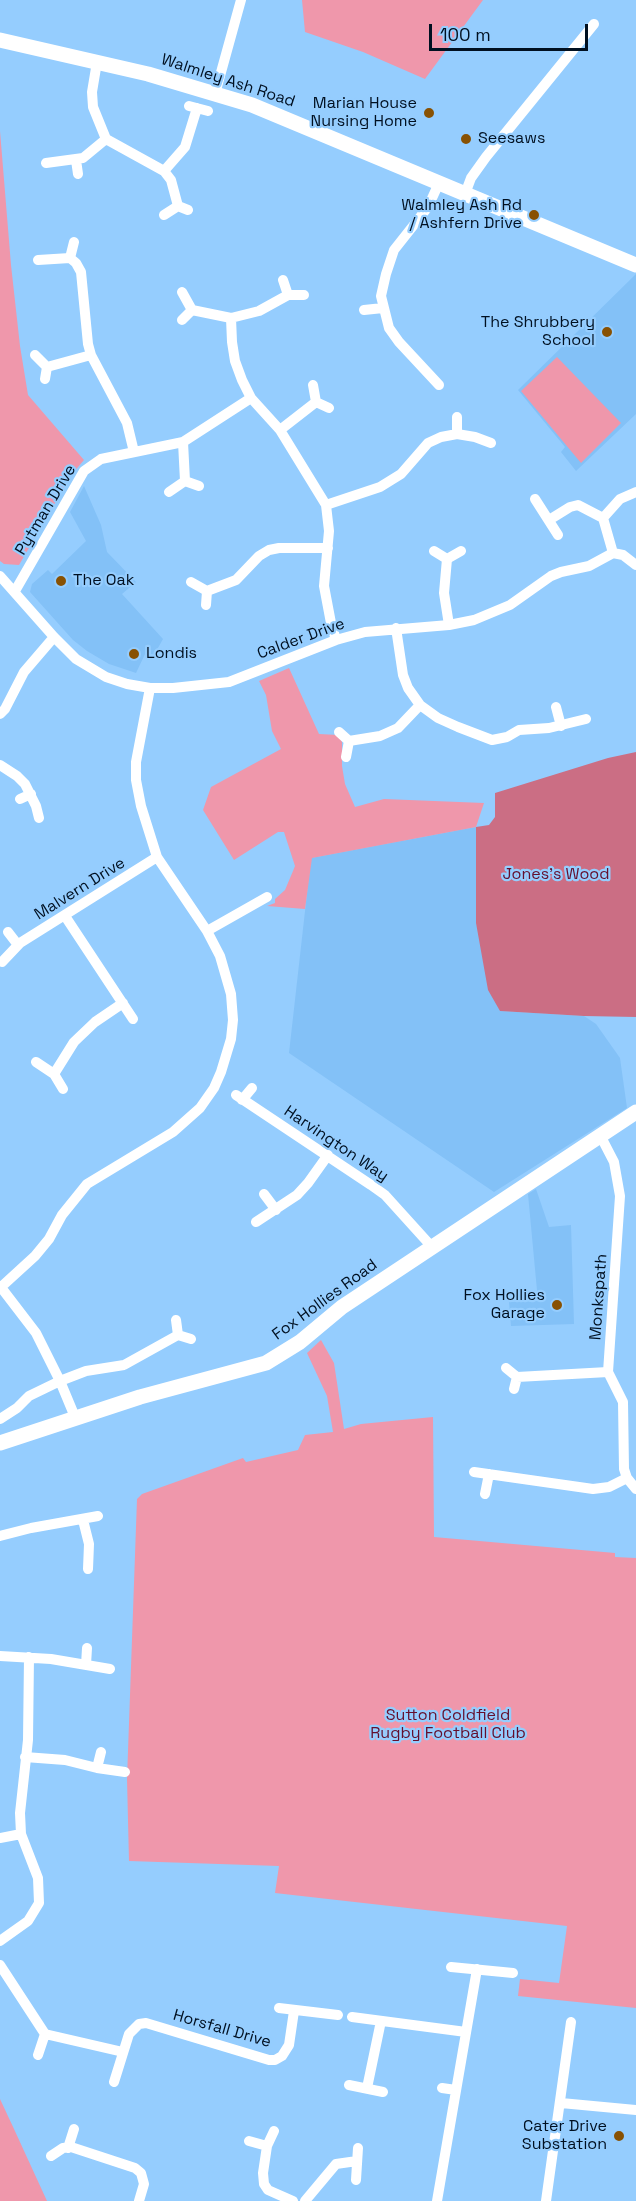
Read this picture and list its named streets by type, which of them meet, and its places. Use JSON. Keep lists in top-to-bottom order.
{
  "streets": {
    "street": [
      "Walmley Ash Road",
      "Pytman Drive",
      "Calder Drive",
      "Malvern Drive",
      "Harvington Way",
      "Monkspath",
      "Fox Hollies Road",
      "Horsfall Drive"
    ]
  },
  "crossings": [
    ["Pytman Drive", "Calder Drive"],
    ["Harvington Way", "Fox Hollies Road"],
    ["Monkspath", "Fox Hollies Road"]
  ],
  "parks": ["Jones's Wood", "Sutton Coldfield Rugby Football Club"],
  "places": [
    "Marian House Nursing Home",
    "Seesaws",
    "Walmley Ash Rd / Ashfern Drive",
    "The Shrubbery School",
    "The Oak",
    "Londis",
    "Fox Hollies Garage",
    "Cater Drive Substation"
  ],
  "scale_bar": "100 m"
}
